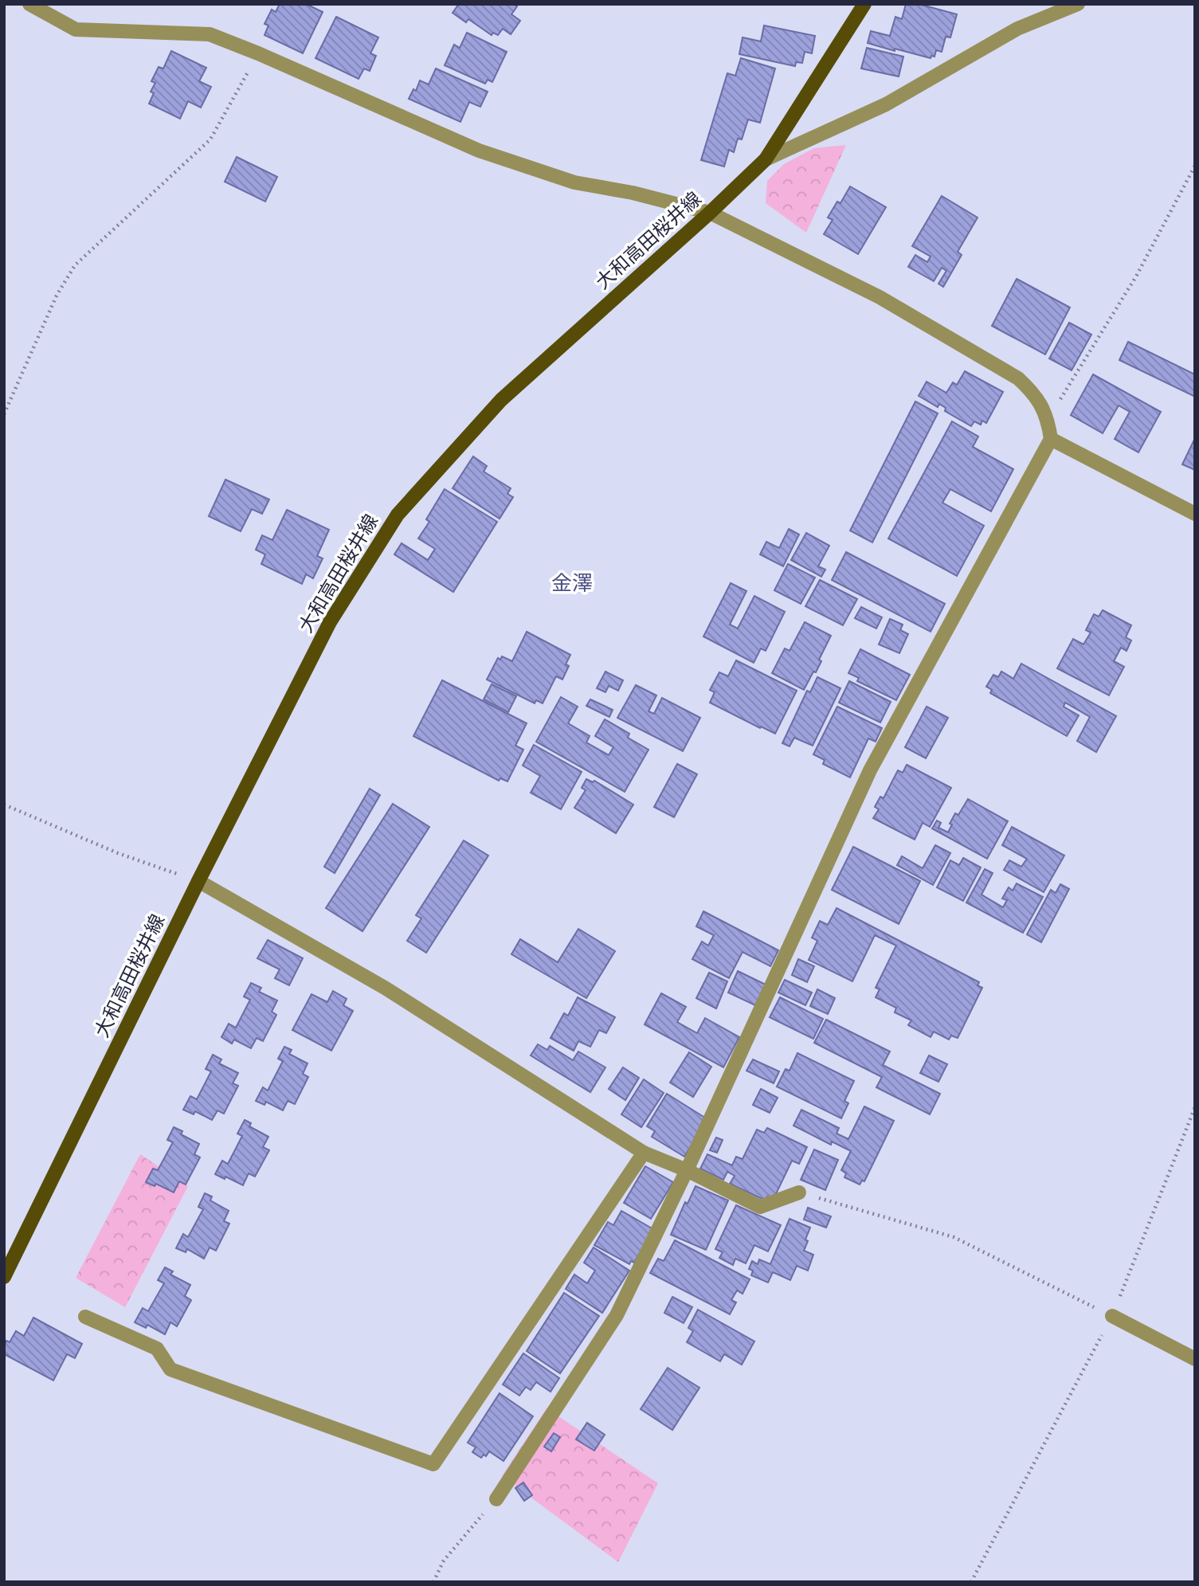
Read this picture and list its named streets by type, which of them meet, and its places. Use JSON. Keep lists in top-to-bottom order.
{
  "streets": {
    "main road": ["大和高田桜井線"]
  },
  "districts": ["金澤"]
}
